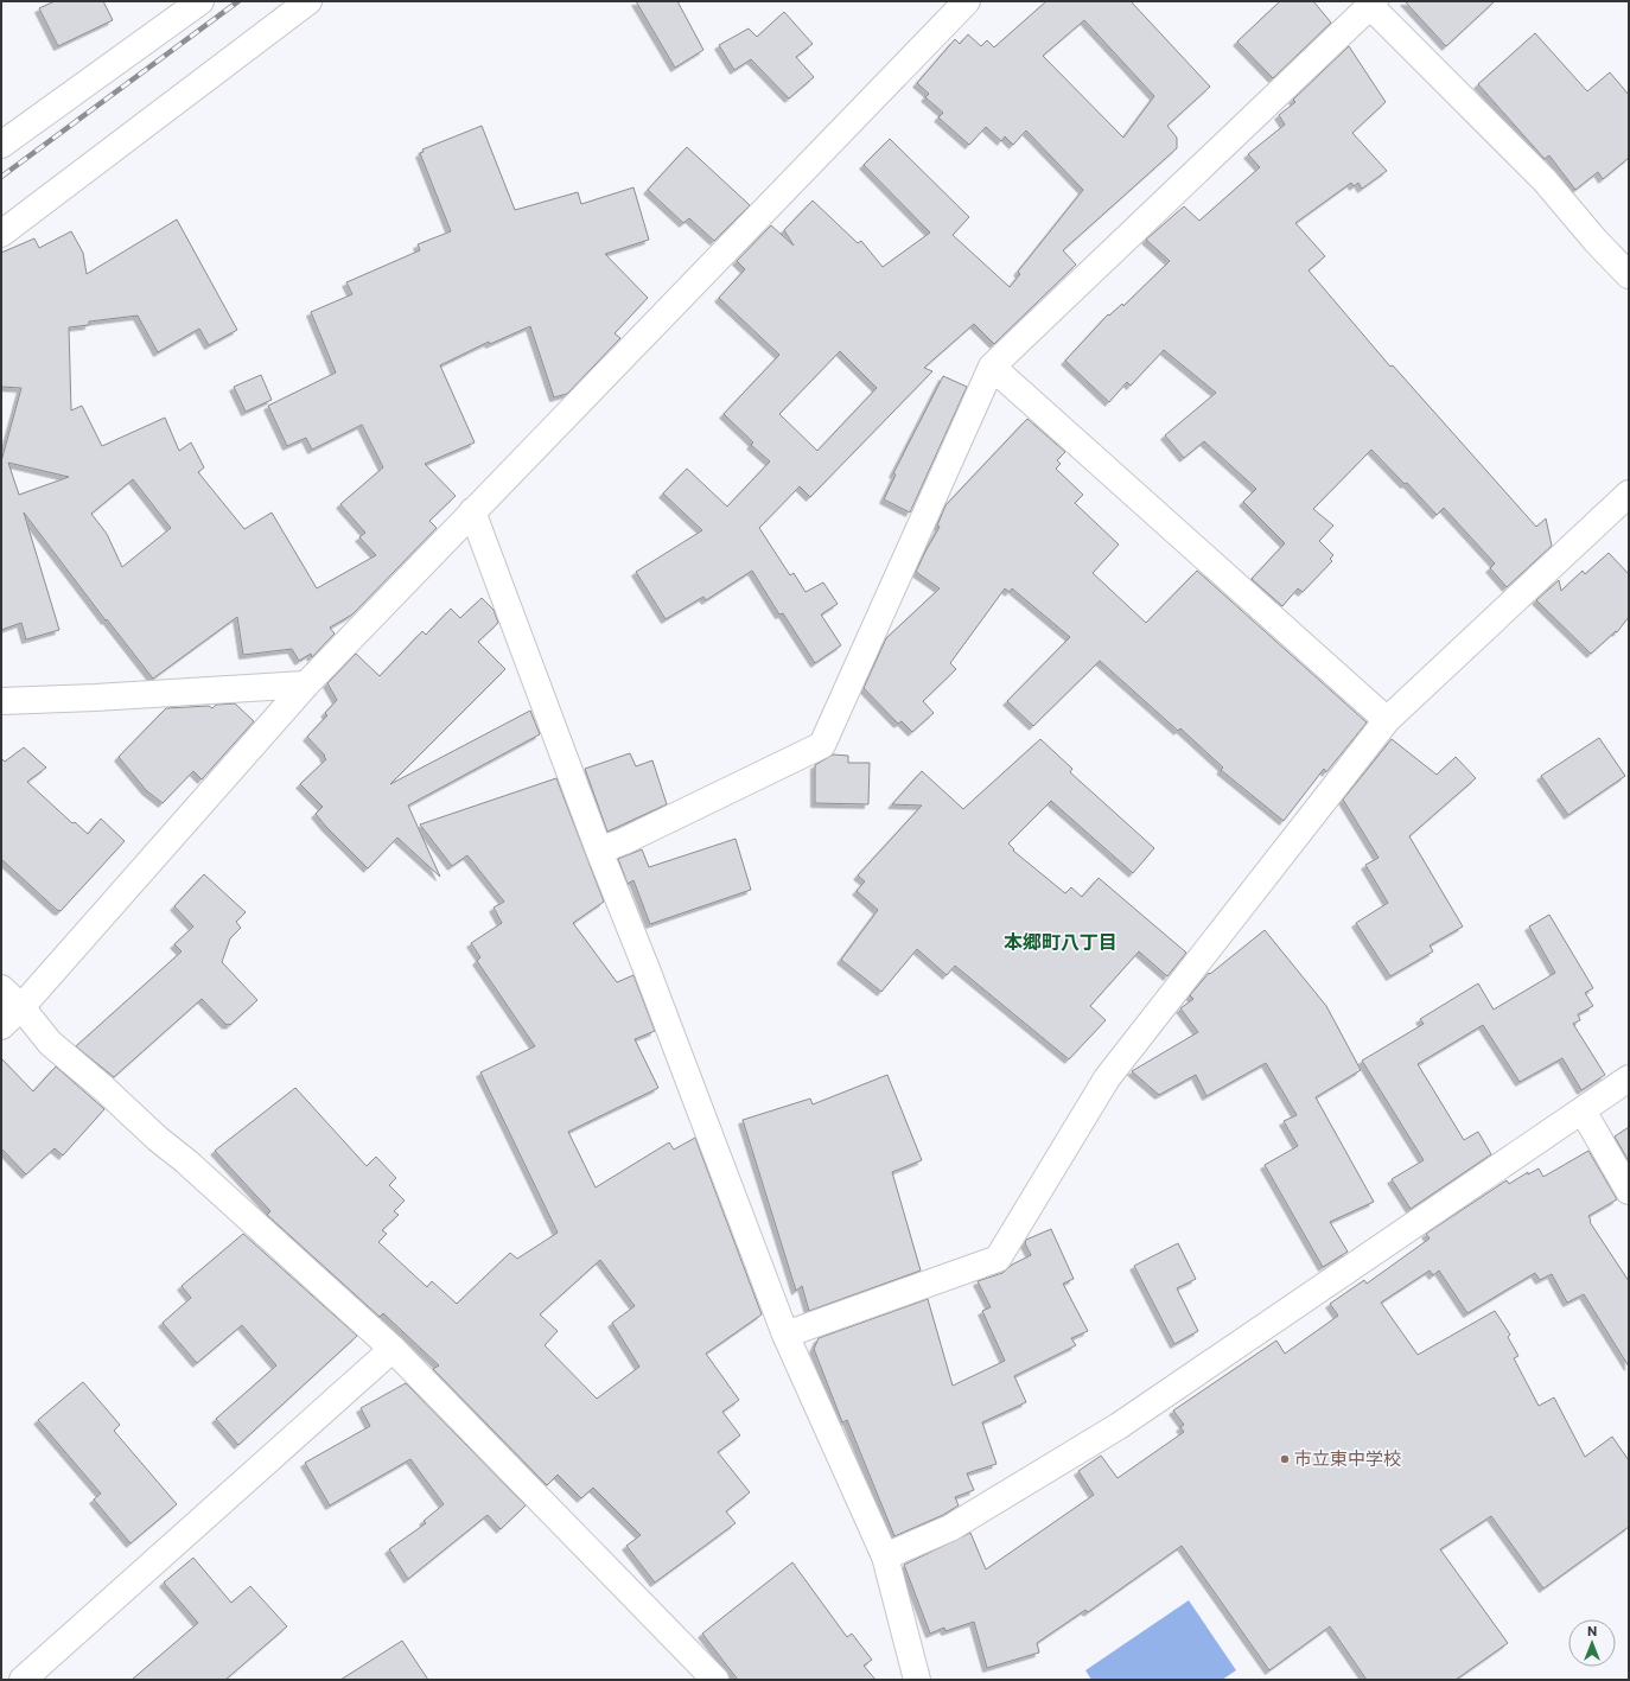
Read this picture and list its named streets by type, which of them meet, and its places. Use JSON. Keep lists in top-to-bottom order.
{
  "districts": ["本郷町八丁目"],
  "places": ["市立東中学校"],
  "north": "top"
}
